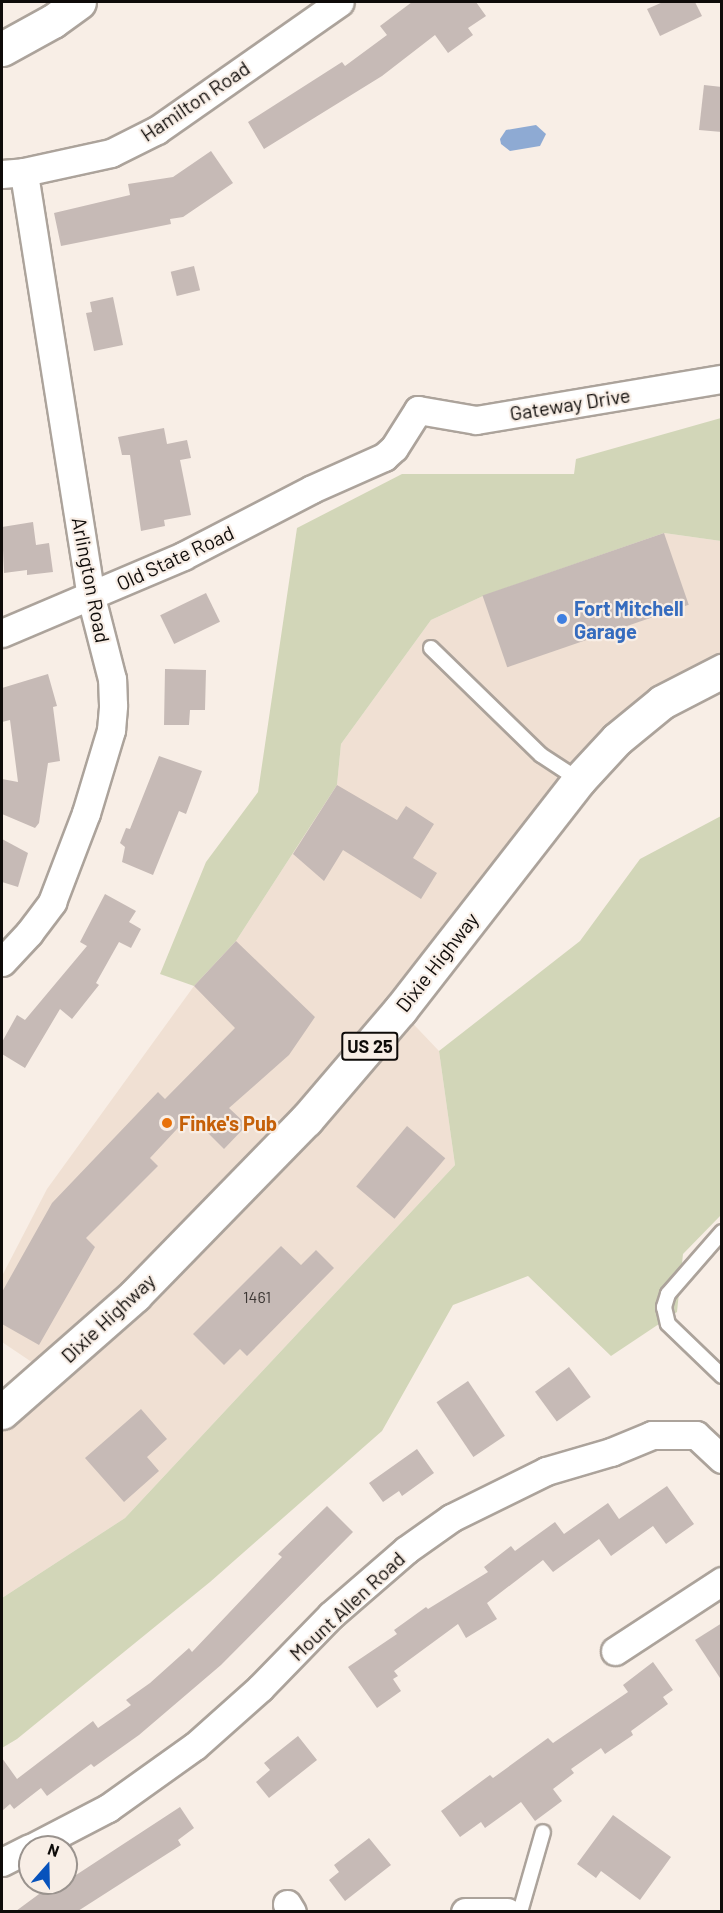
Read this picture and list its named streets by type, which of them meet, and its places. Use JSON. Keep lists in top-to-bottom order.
{
  "streets": {
    "main road": ["Dixie Highway", "US 25"],
    "street": [
      "Hamilton Road",
      "Gateway Drive",
      "Old State Road",
      "Arlington Road",
      "Mount Allen Road"
    ]
  },
  "crossings": [
    ["Hamilton Road", "Arlington Road"],
    ["Gateway Drive", "Old State Road"],
    ["Old State Road", "Arlington Road"]
  ],
  "places": ["Fort Mitchell Garage", "Finke's Pub"],
  "house_numbers": ["1461"],
  "north": "top"
}
